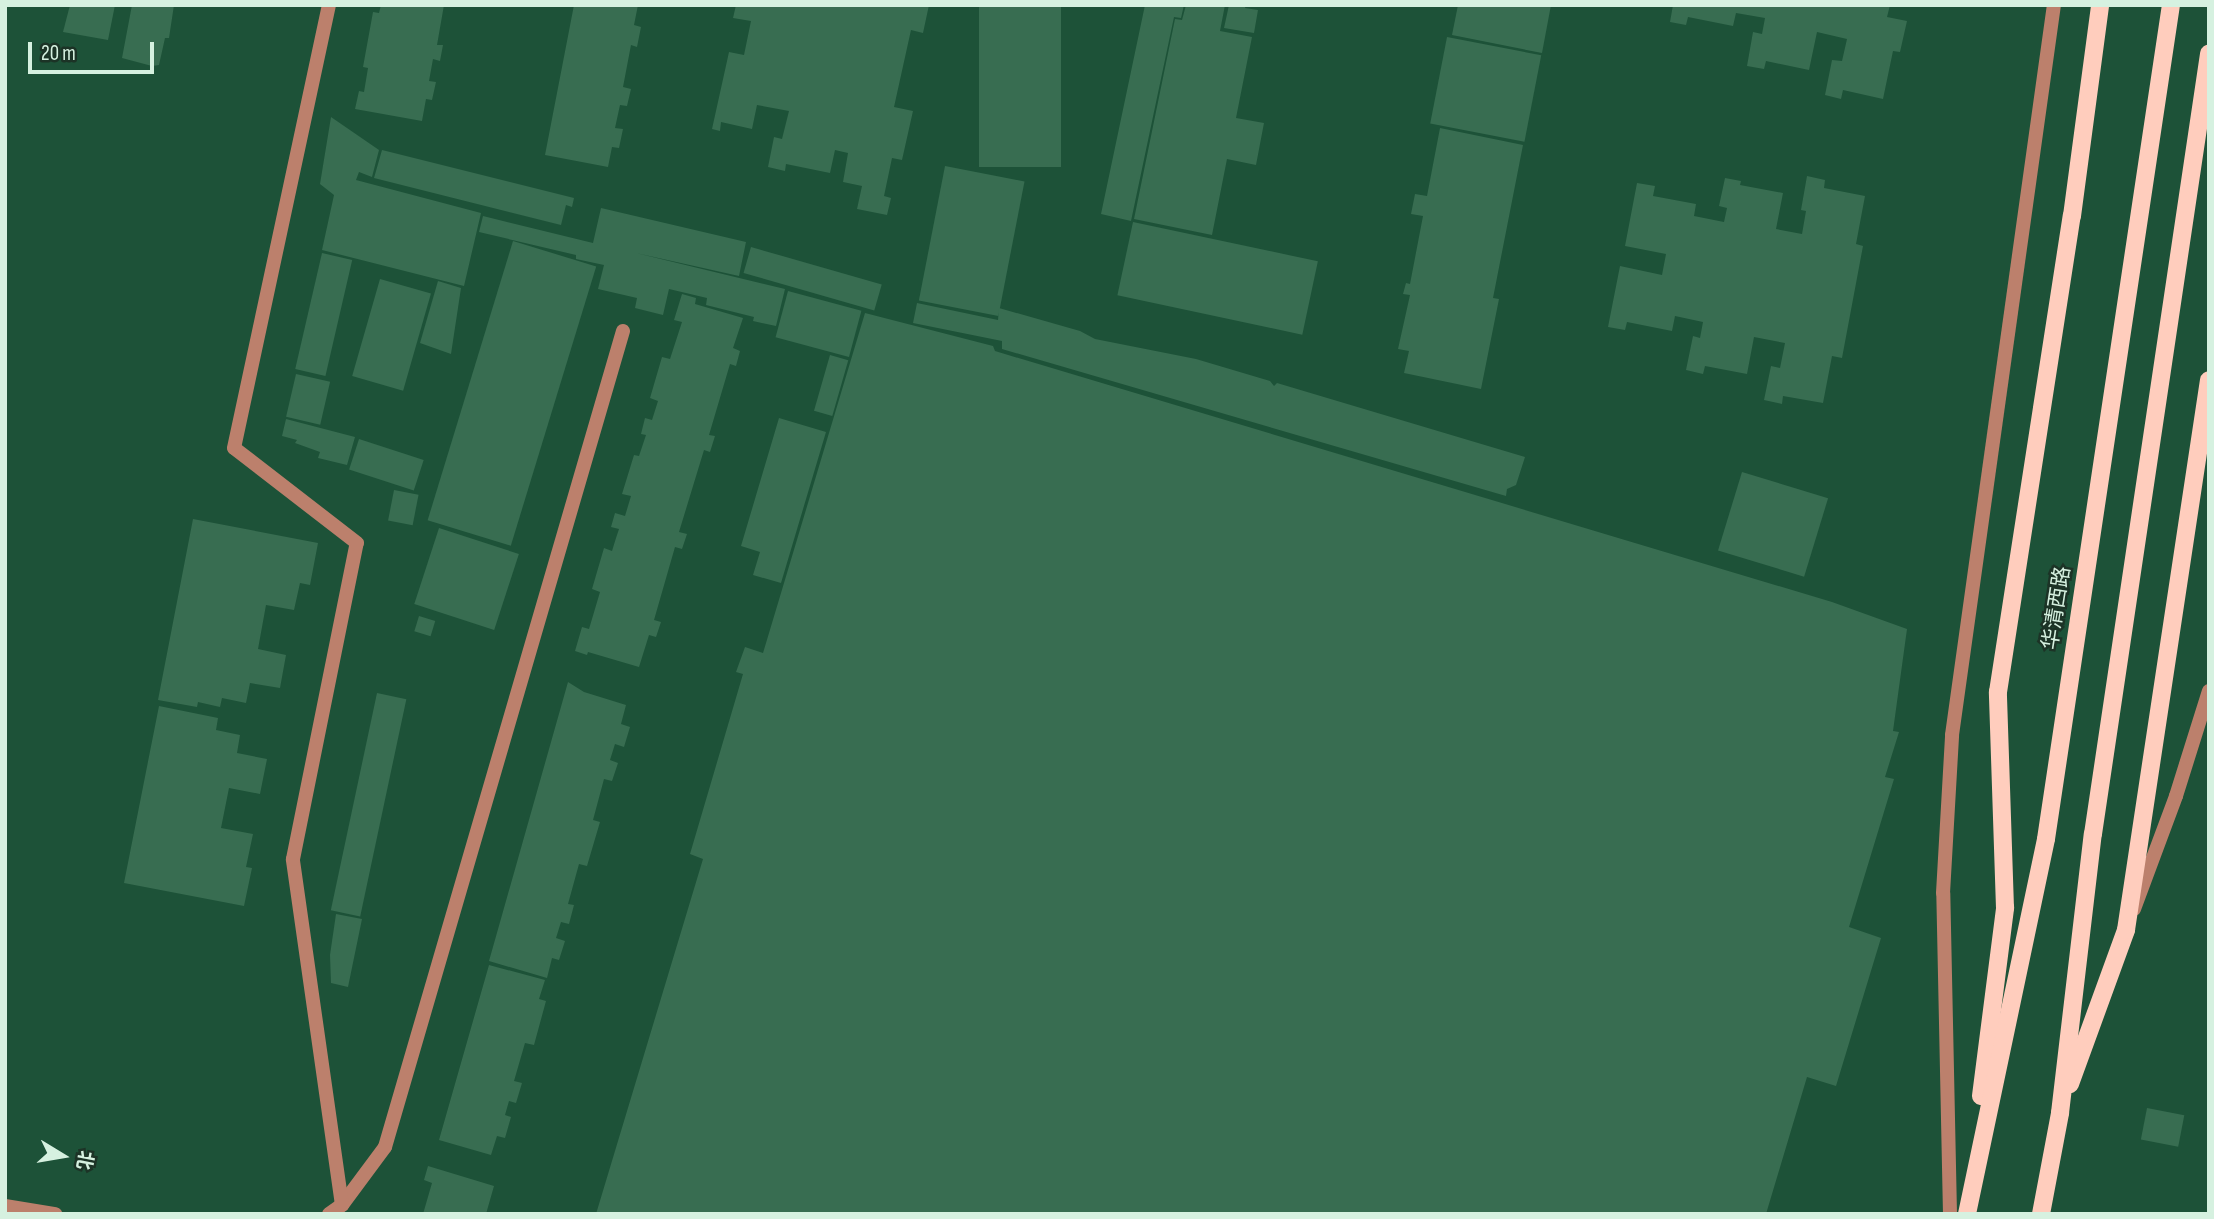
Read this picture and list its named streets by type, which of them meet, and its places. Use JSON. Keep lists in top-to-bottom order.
{
  "streets": {
    "main road": ["华清西路"]
  },
  "scale_bar": "20 m",
  "north": "right"
}
